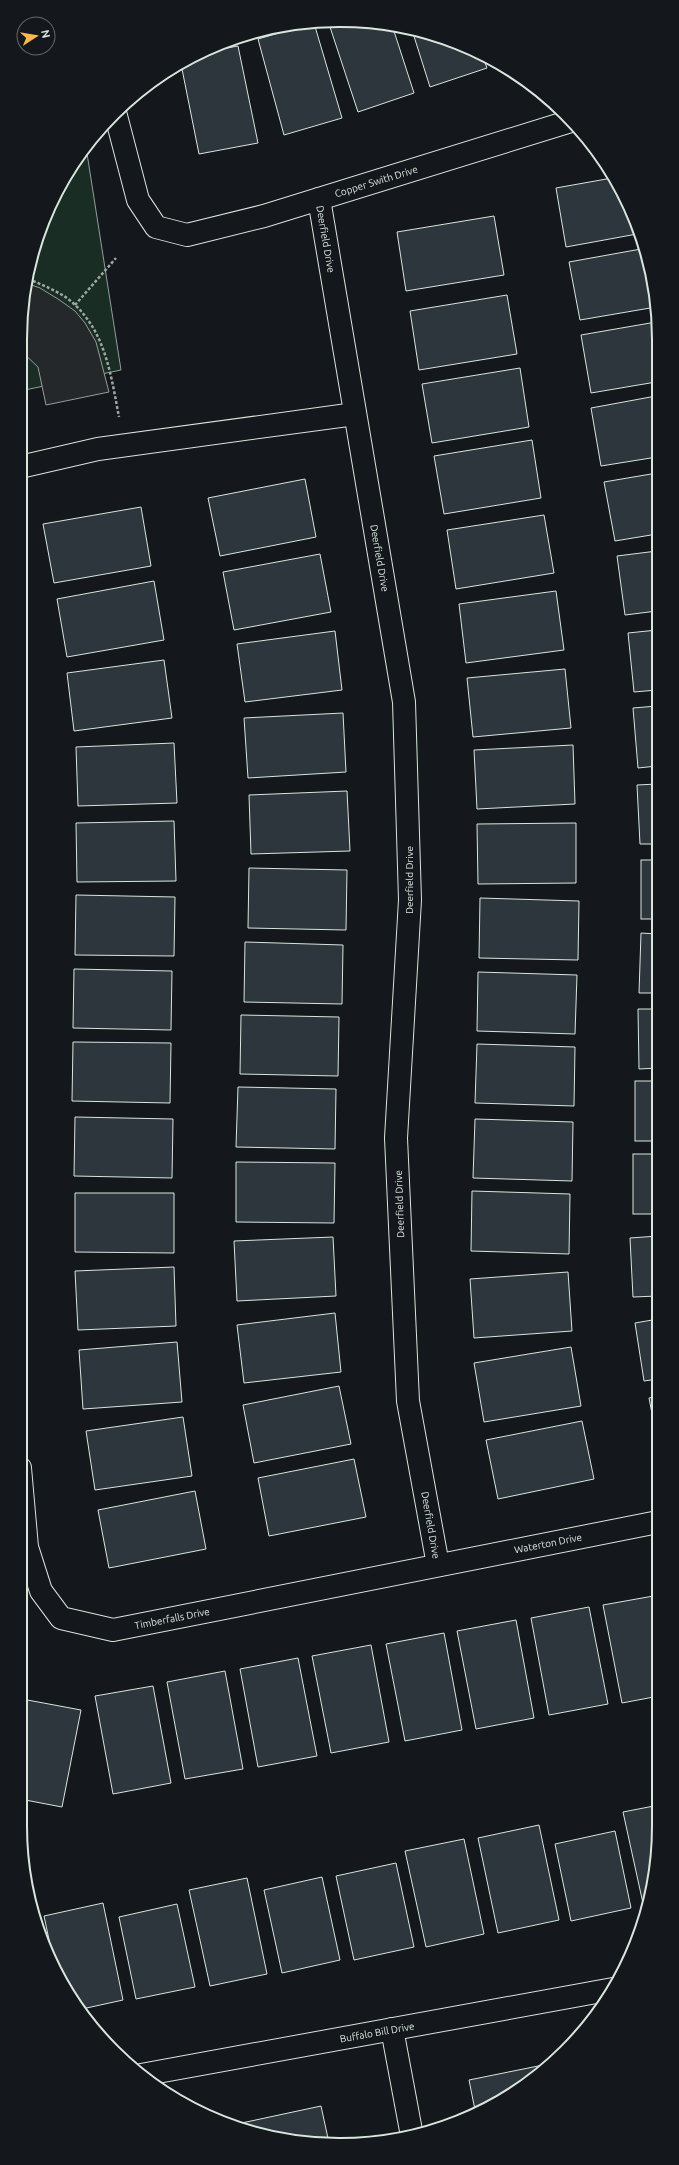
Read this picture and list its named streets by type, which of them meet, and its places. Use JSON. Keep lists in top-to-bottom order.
{
  "streets": {
    "street": [
      "Copper Swith Drive",
      "Deerfield Drive",
      "Waterton Drive",
      "Timberfalls Drive",
      "Buffalo Bill Drive"
    ]
  },
  "crossings": [
    ["Copper Swith Drive", "Deerfield Drive"],
    ["Deerfield Drive", "Waterton Drive"],
    ["Deerfield Drive", "Timberfalls Drive"],
    ["Waterton Drive", "Timberfalls Drive"]
  ],
  "north": "right"
}
